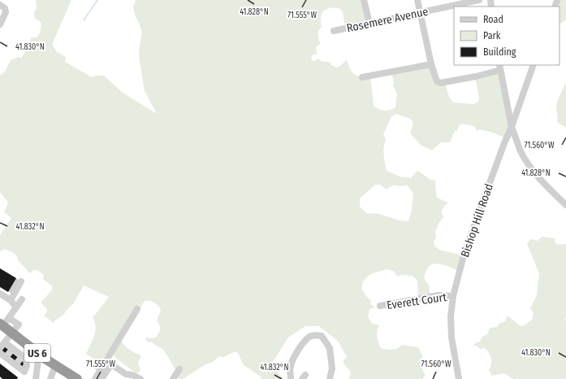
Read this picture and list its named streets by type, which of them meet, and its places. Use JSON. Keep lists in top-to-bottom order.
{
  "streets": {
    "highway": ["US 6"],
    "street": ["Rosemere Avenue", "Bishop Hill Road", "Everett Court"]
  },
  "crossings": [
    ["Bishop Hill Road", "Everett Court"]
  ],
  "legend": ["Road", "Park", "Building"],
  "coordinates": [
    "41.828°N",
    "71.555°W",
    "41.830°N",
    "71.560°W",
    "41.832°N"
  ]
}
